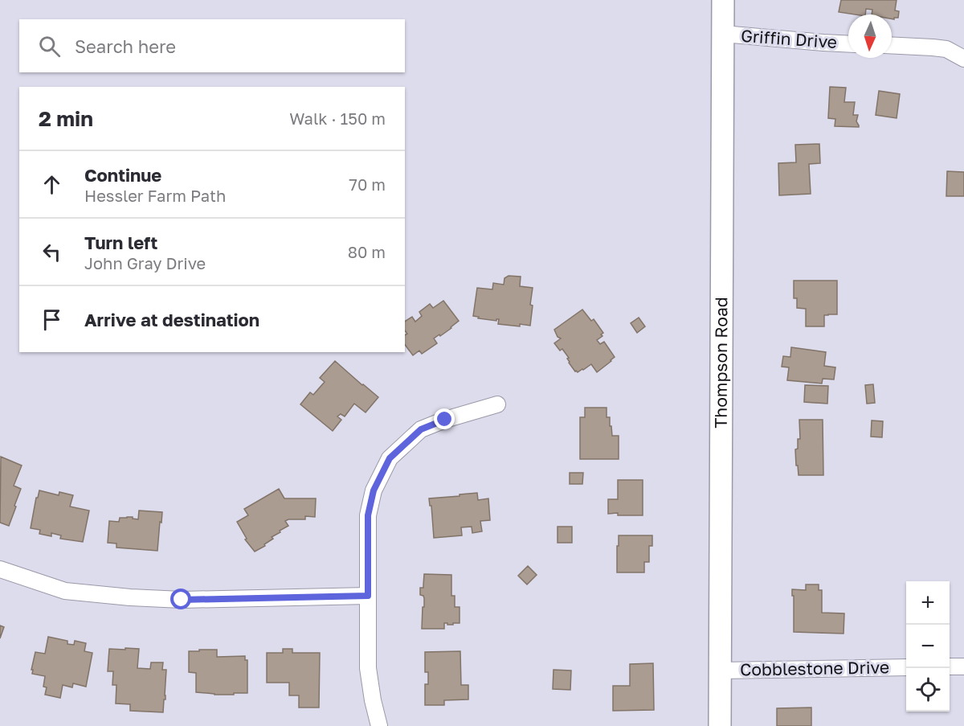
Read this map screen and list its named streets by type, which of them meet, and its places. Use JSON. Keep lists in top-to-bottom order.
{
  "streets": {
    "street": ["Griffin Drive", "Thompson Road", "Cobblestone Drive"]
  },
  "crossings": [
    ["Griffin Drive", "Thompson Road"],
    ["Thompson Road", "Cobblestone Drive"]
  ],
  "north": "bottom",
  "page": {
    "search": "Search here",
    "heading": ["2 min", "Walk · 150 m"],
    "list": [
      ["Continue", "Hessler Farm Path", "70 m"],
      ["Turn left", "John Gray Drive", "80 m"],
      "Arrive at destination"
    ],
    "map_buttons": ["+", "−"]
  }
}
